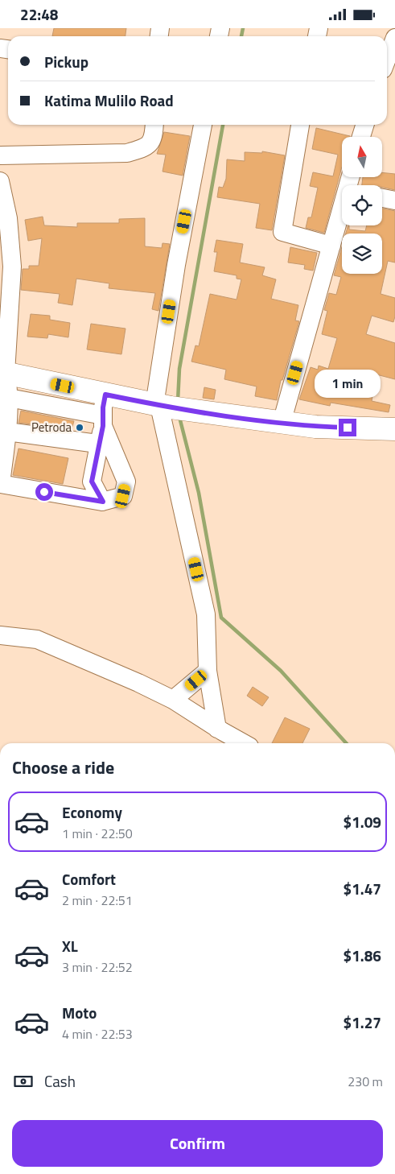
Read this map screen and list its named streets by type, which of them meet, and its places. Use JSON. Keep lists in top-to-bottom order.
{
  "places": ["Petroda"],
  "north": "top",
  "page": {
    "status": "22:48",
    "banner": ["Pickup", "Katima Mulilo Road"],
    "bubble": "1 min",
    "heading": "Choose a ride",
    "list": [
      {
        "name": "Economy",
        "note": "1 min · 22:50",
        "value": "$1.09"
      },
      {
        "name": "Comfort",
        "note": "2 min · 22:51",
        "value": "$1.47"
      },
      {
        "name": "XL",
        "note": "3 min · 22:52",
        "value": "$1.86"
      },
      {
        "name": "Moto",
        "note": "4 min · 22:53",
        "value": "$1.27"
      }
    ],
    "pay": ["Cash", "230 m"],
    "buttons": "Confirm"
  }
}
